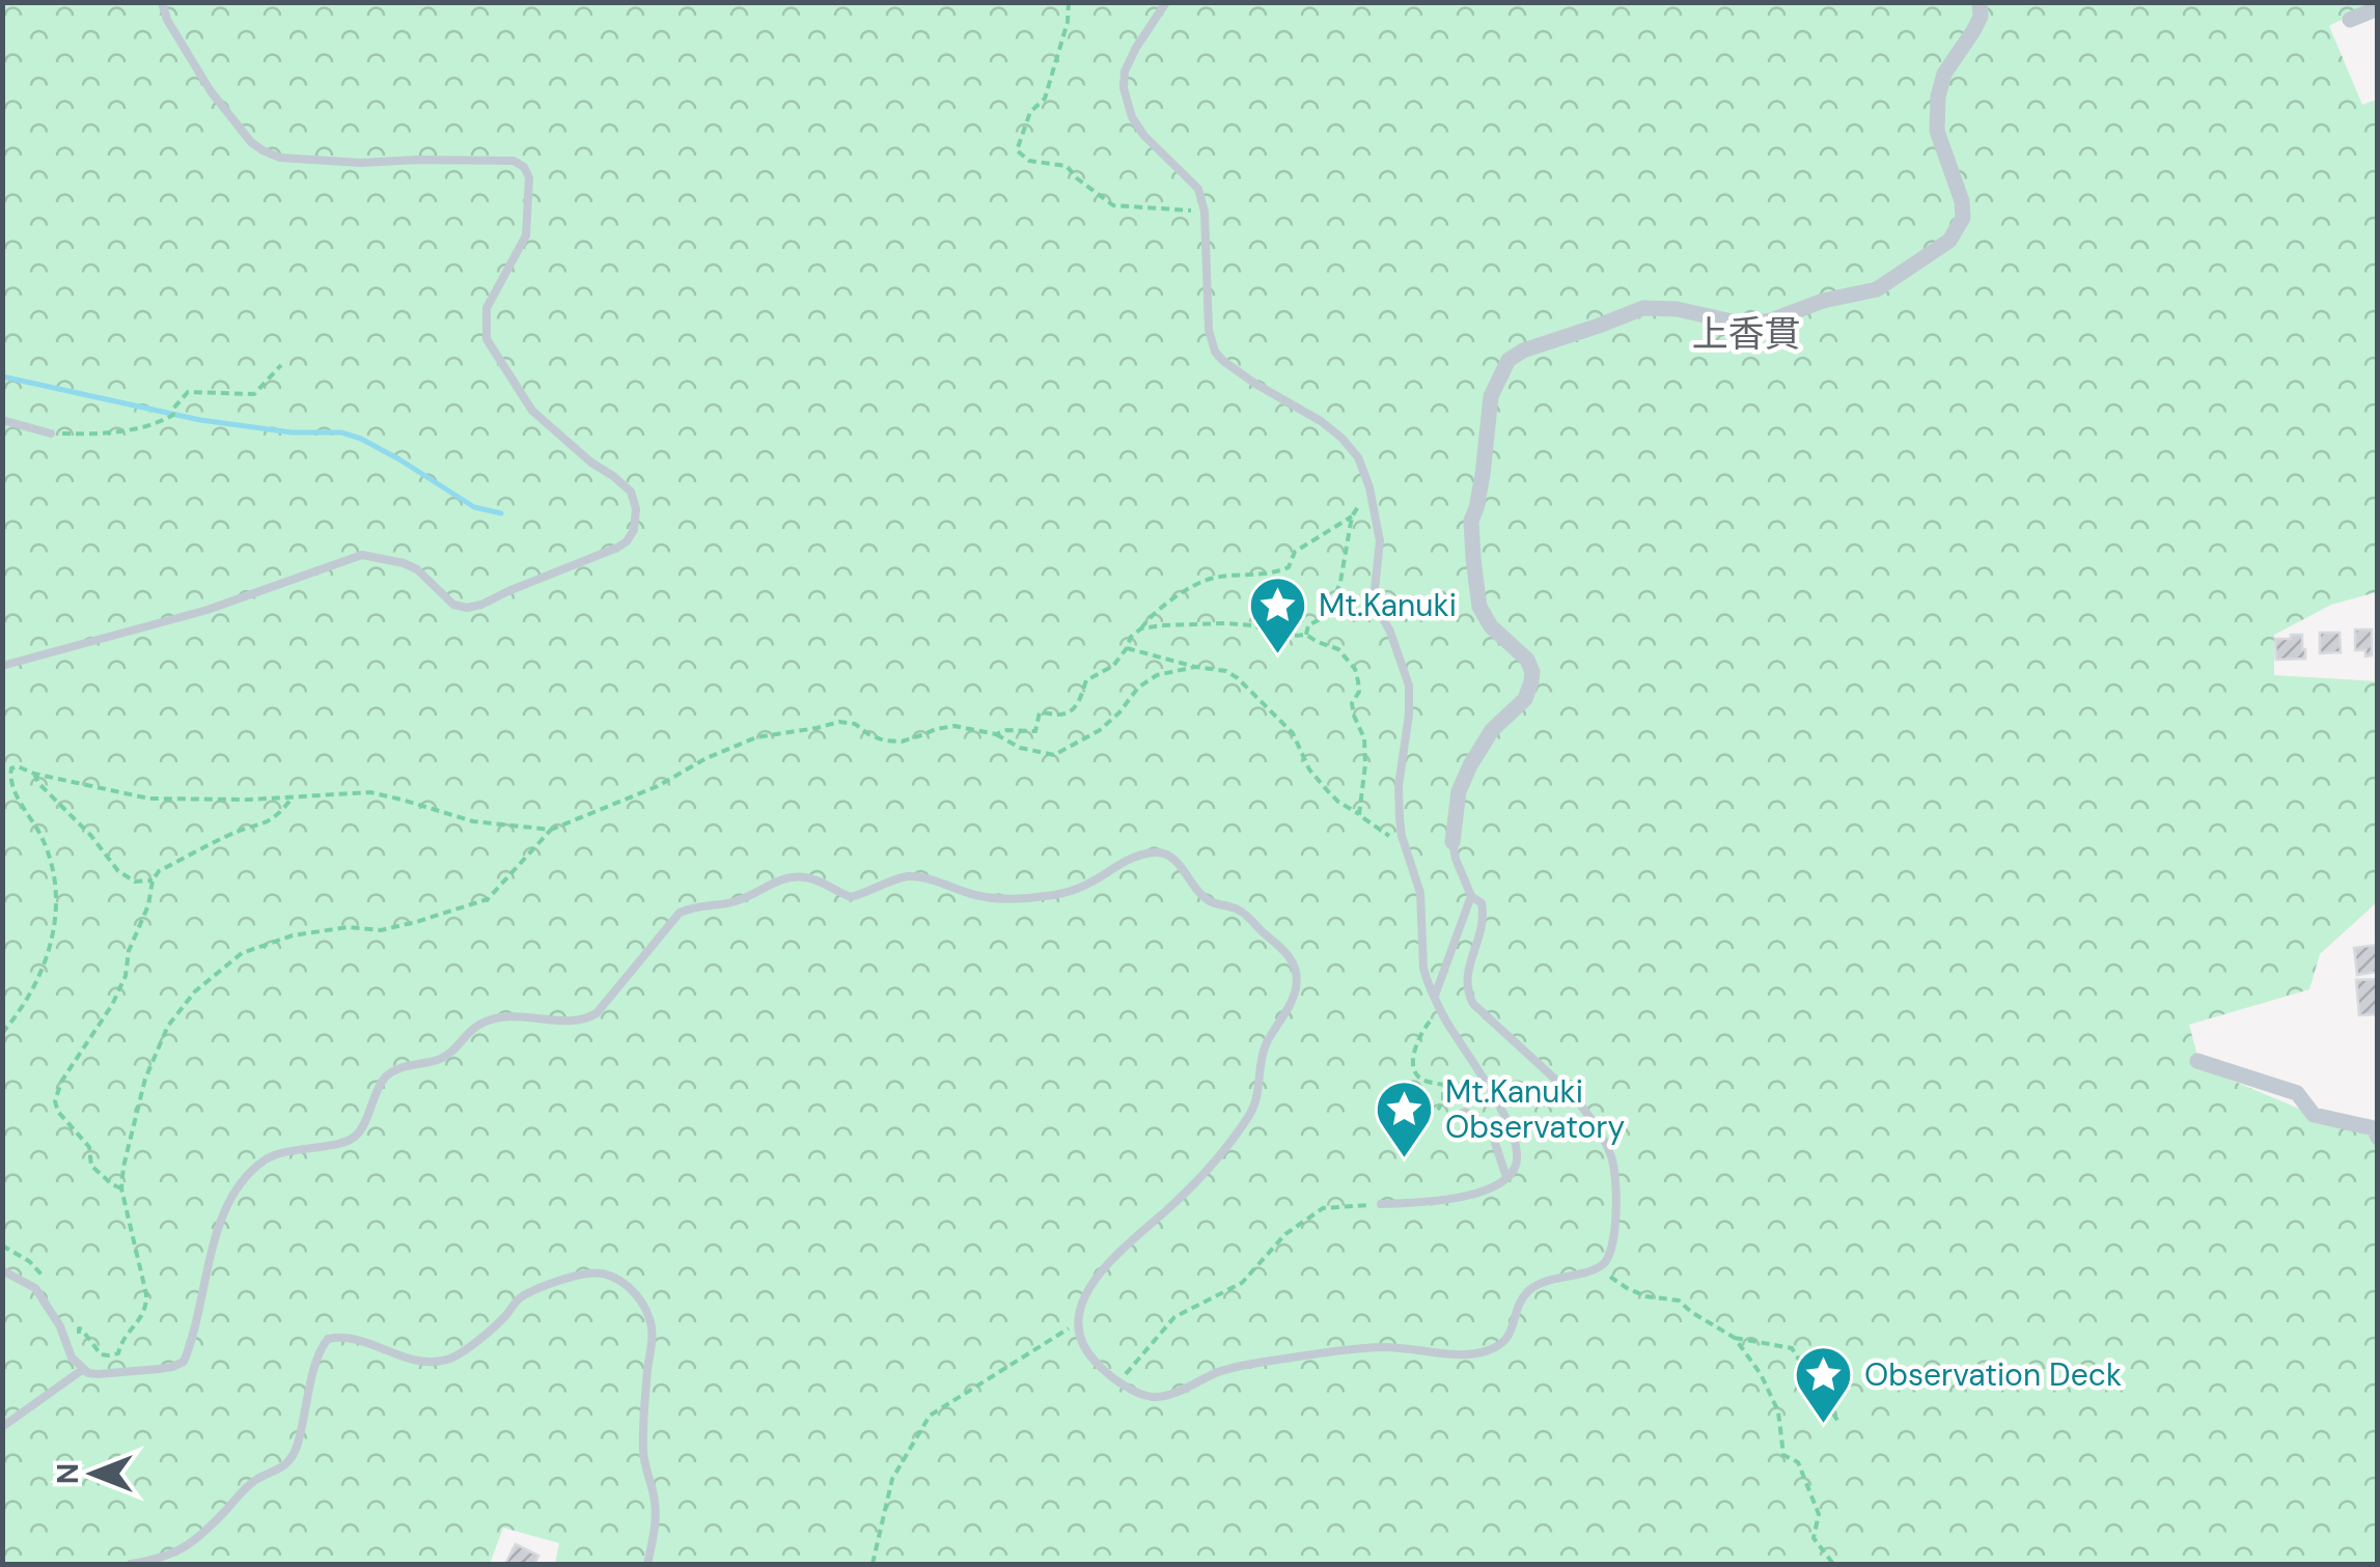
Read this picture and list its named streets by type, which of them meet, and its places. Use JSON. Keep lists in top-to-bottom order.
{
  "districts": ["上香貫"],
  "places": {
    "place": ["Mt.Kanuki", "Mt.Kanuki Observatory", "Observation Deck"]
  },
  "north": "left"
}
